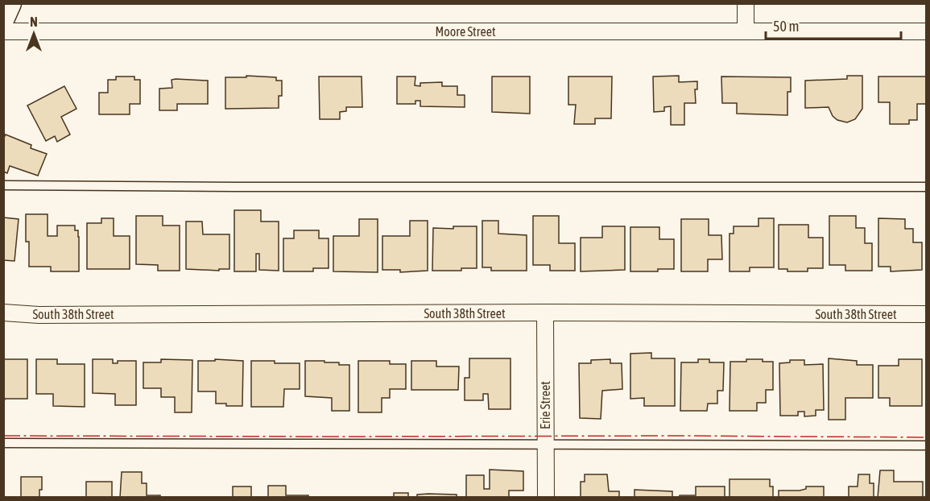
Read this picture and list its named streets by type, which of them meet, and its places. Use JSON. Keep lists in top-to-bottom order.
{
  "streets": {
    "street": ["Moore Street", "South 38th Street", "Erie Street"]
  },
  "crossings": [
    ["South 38th Street", "Erie Street"]
  ],
  "scale_bar": "50 m",
  "north": "top"
}
